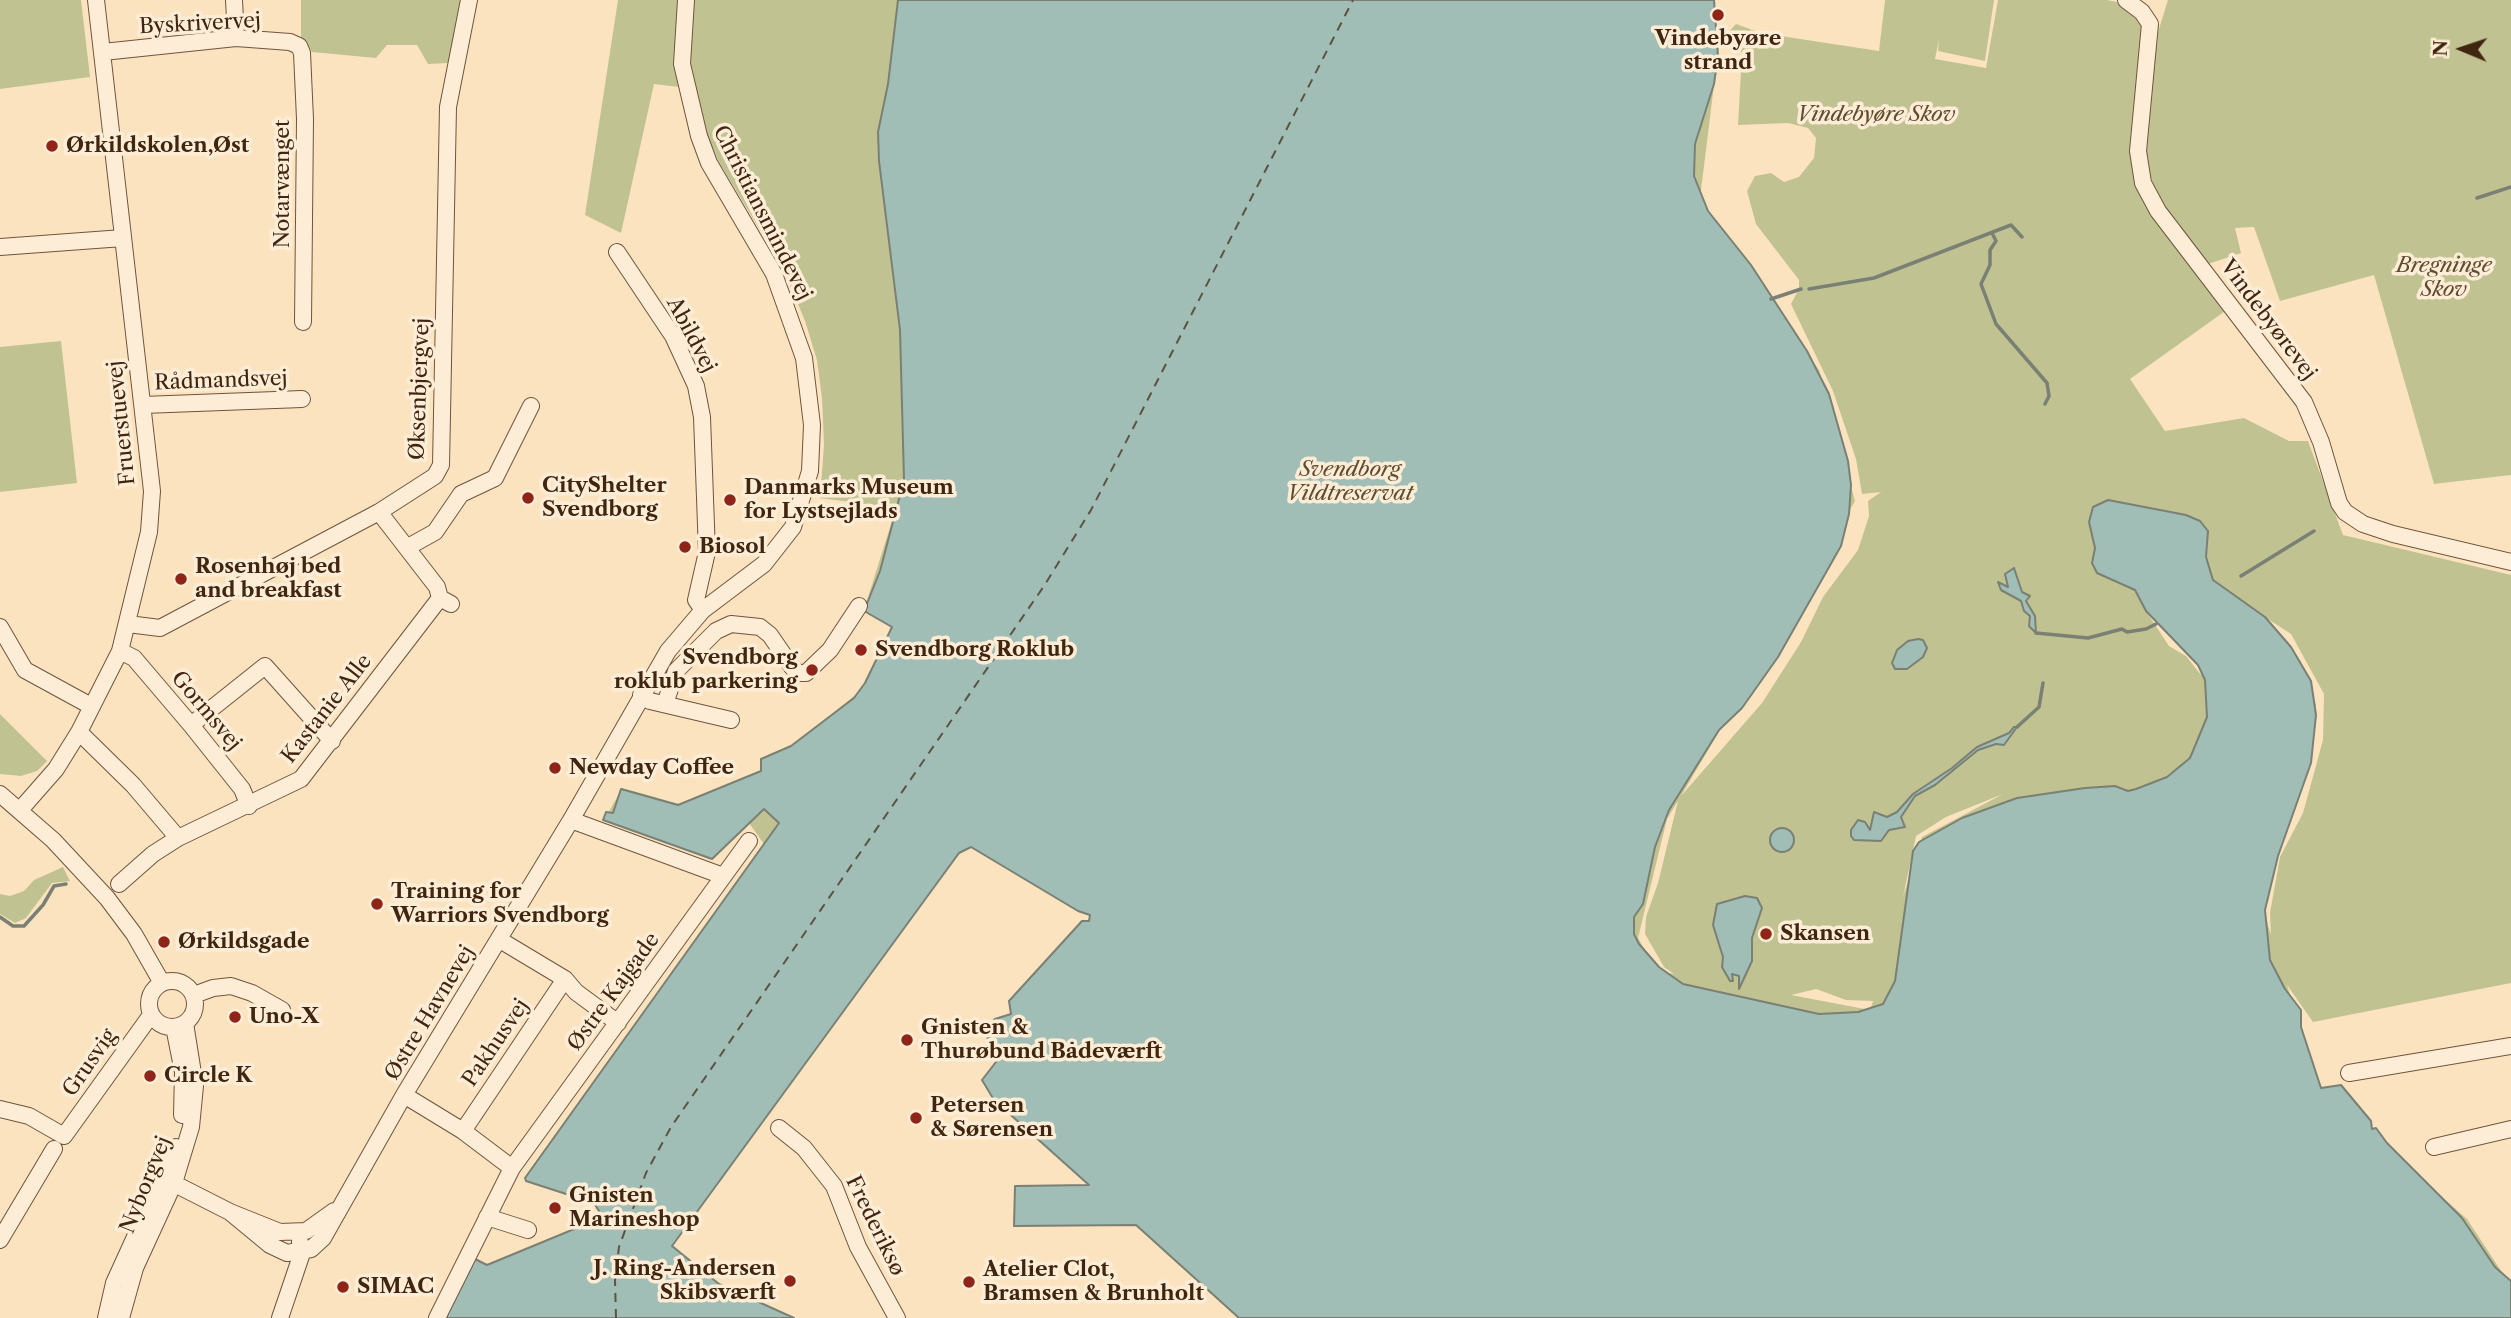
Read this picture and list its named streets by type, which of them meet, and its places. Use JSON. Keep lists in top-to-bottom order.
{
  "streets": {
    "street": [
      "Byskrivervej",
      "Notarvænget",
      "Christiansmindevej",
      "Vindebyørevej",
      "Abildvej",
      "Rådmandsvej",
      "Øksenbjergvej",
      "Fruerstuevej",
      "Kastanie Alle",
      "Gormsvej",
      "Østre Kajgade",
      "Østre Havnevej",
      "Pakhusvej",
      "Grusvig",
      "Nyborgvej",
      "Frederiksø"
    ]
  },
  "crossings": [
    ["Byskrivervej", "Notarvænget"],
    ["Byskrivervej", "Fruerstuevej"],
    ["Christiansmindevej", "Abildvej"],
    ["Christiansmindevej", "Østre Havnevej"],
    ["Abildvej", "Østre Havnevej"],
    ["Rådmandsvej", "Fruerstuevej"],
    ["Øksenbjergvej", "Fruerstuevej"],
    ["Fruerstuevej", "Gormsvej"],
    ["Kastanie Alle", "Gormsvej"],
    ["Grusvig", "Nyborgvej"]
  ],
  "parks": ["Vindebyøre Skov", "Bregninge Skov", "Svendborg Vildtreservat"],
  "places": [
    "Vindebyøre strand",
    "Ørkildskolen,Øst",
    "CityShelter Svendborg",
    "Danmarks Museum for Lystsejlads",
    "Biosol",
    "Rosenhøj bed and breakfast",
    "Svendborg Roklub",
    "Svendborg roklub parkering",
    "Newday Coffee",
    "Training for Warriors Svendborg",
    "Skansen",
    "Ørkildsgade",
    "Uno-X",
    "Gnisten & Thurøbund Bådeværft",
    "Circle K",
    "Petersen & Sørensen",
    "Gnisten Marineshop",
    "J. Ring-Andersen Skibsværft",
    "Atelier Clot, Bramsen & Brunholt",
    "SIMAC"
  ],
  "north": "left"
}
